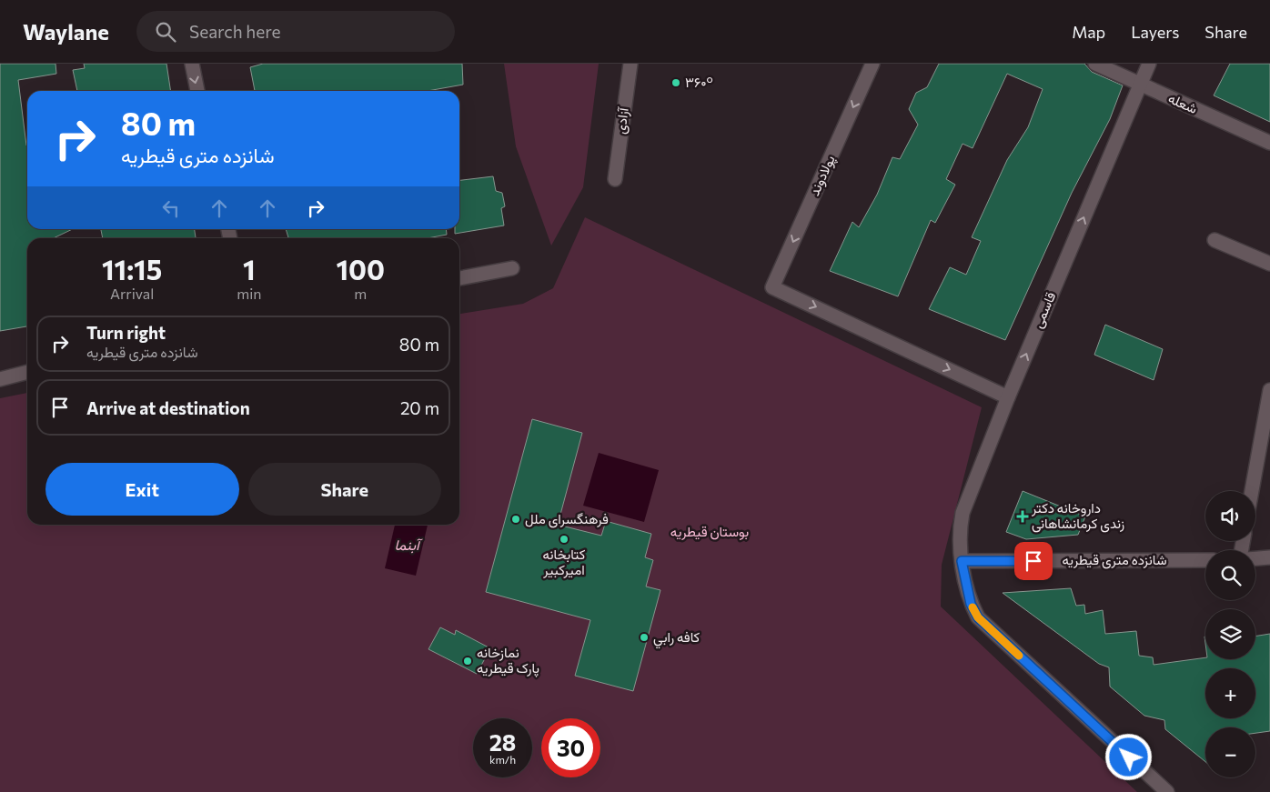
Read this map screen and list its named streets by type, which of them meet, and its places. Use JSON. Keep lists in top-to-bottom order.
{
  "streets": {
    "street": [
      "شعله",
      "آزادی",
      "پولادوند",
      "قاسمی",
      "شانزده متری قیطریه"
    ]
  },
  "crossings": [
    ["شعله", "قاسمی"],
    ["پولادوند", "قاسمی"],
    ["قاسمی", "شانزده متری قیطریه"]
  ],
  "one_way": ["قاسمی"],
  "water": ["آبنما"],
  "parks": ["بوستان قیطریه"],
  "places": {
    "other": [
      "۳۶۰°",
      "فرهنگسرای ملل",
      "کتابخانه امیرکبیر",
      "كافه رابي",
      "نمازخانه پارک قیطریه"
    ],
    "health": ["داروخانه دکتر زندی کرمانشاهانی"]
  },
  "page": {
    "header": "Waylane",
    "search": "Search here",
    "nav": ["Map", "Layers", "Share"],
    "turn": ["80 m", "شانزده متری قیطریه"],
    "eta": [
      "11:15",
      "Arrival",
      "1",
      "min",
      "100",
      "m"
    ],
    "list": [
      {
        "name": "Turn right",
        "note": "شانزده متری قیطریه",
        "value": "80 m"
      },
      {
        "name": "Arrive at destination",
        "value": "20 m"
      }
    ],
    "buttons": ["Exit", "Share"],
    "map_buttons": ["+", "−"],
    "speed": "28 km/h",
    "limit": "30"
  }
}
